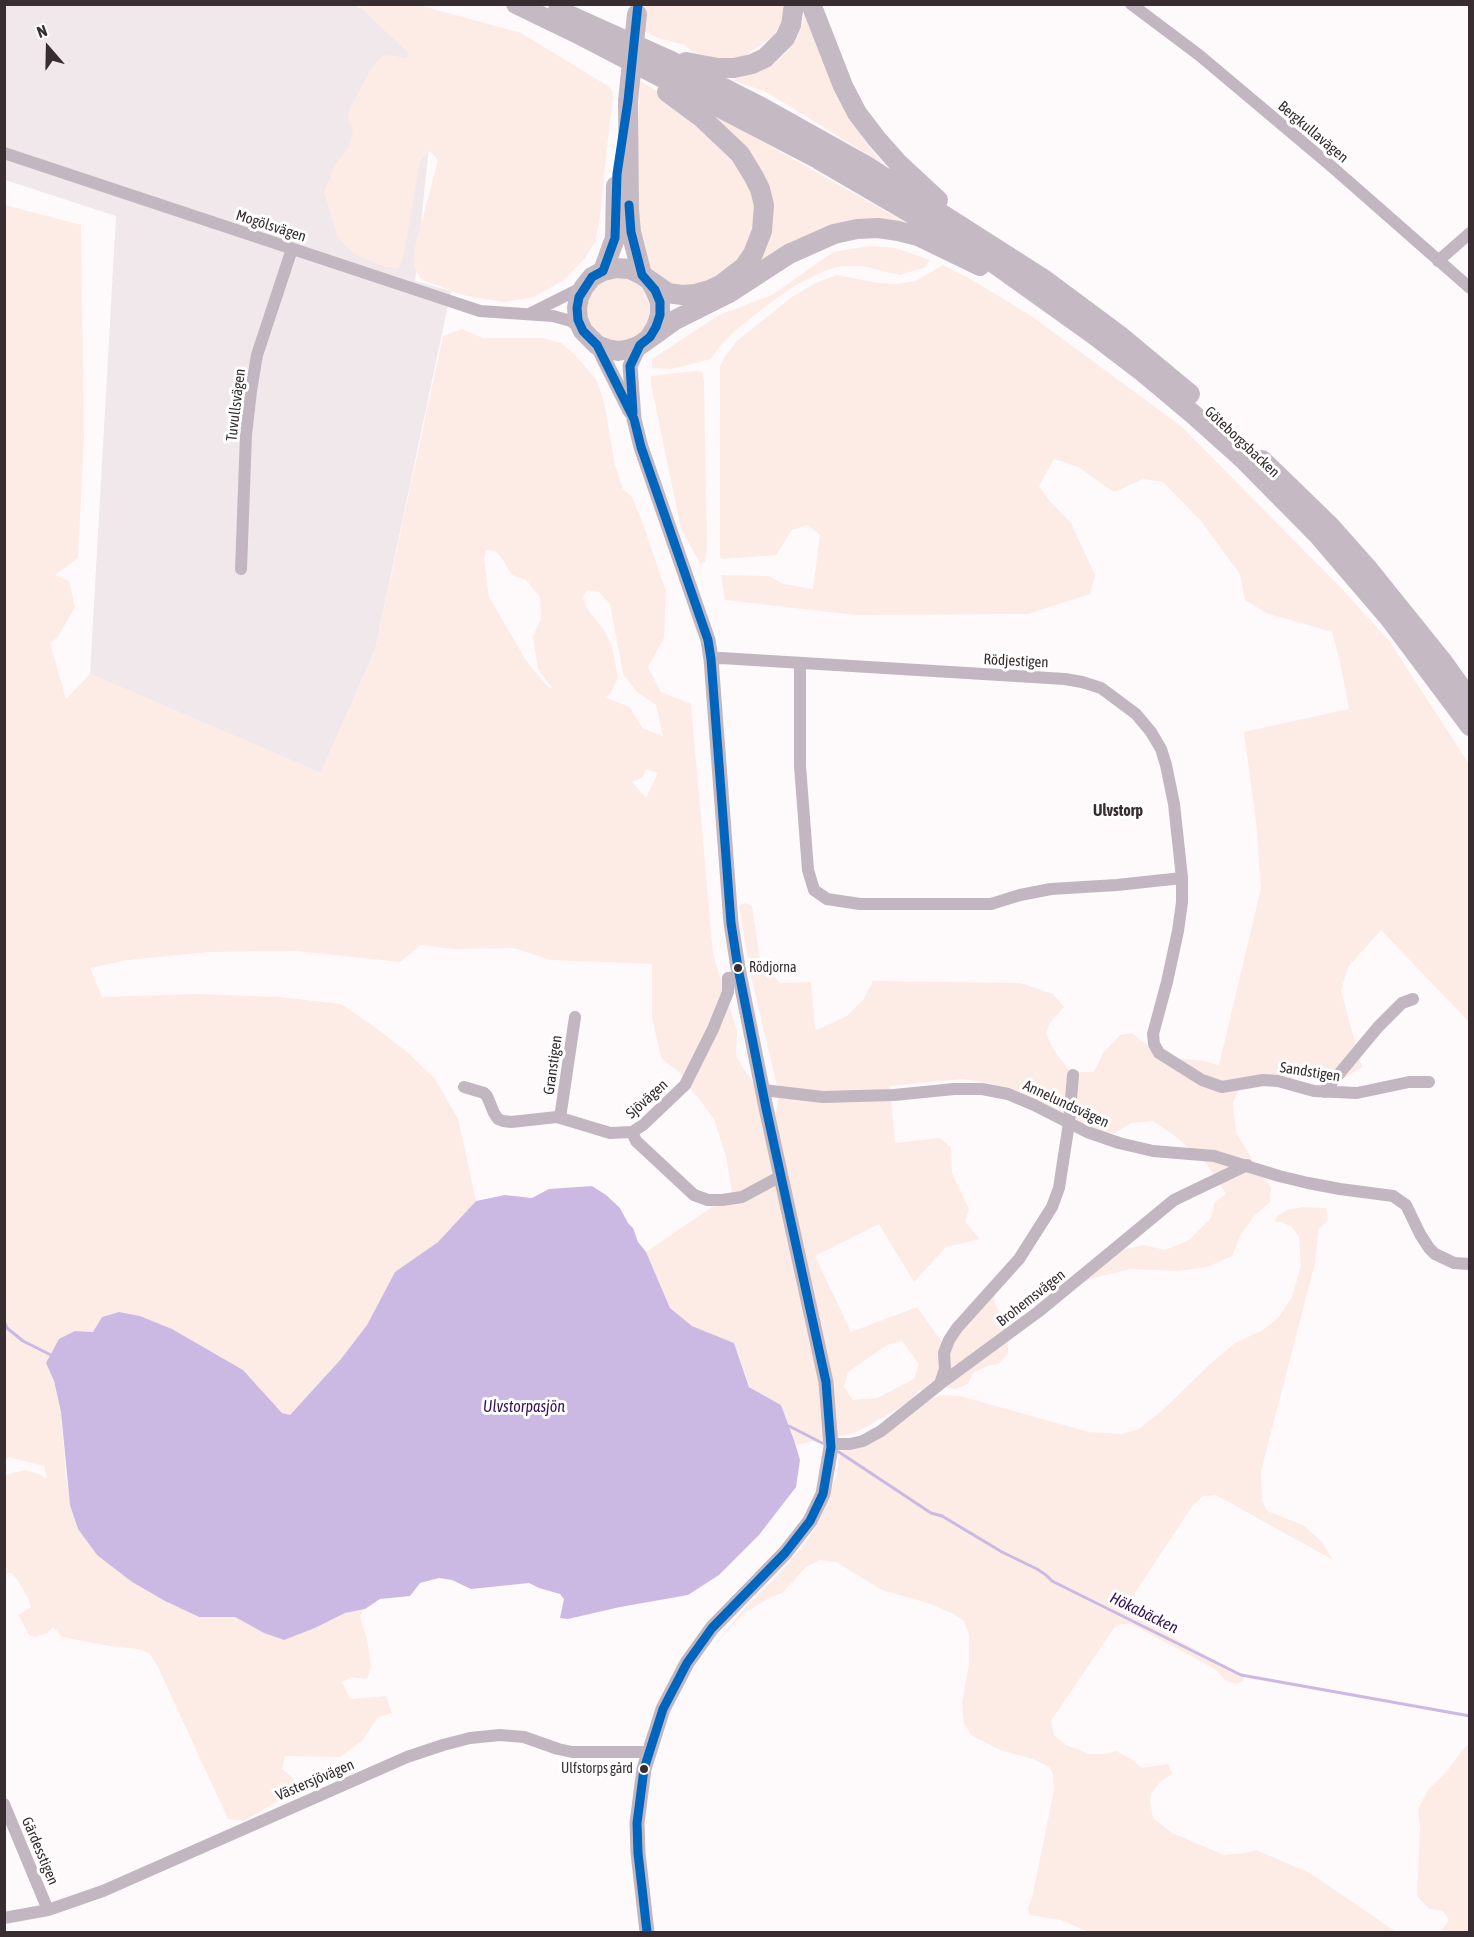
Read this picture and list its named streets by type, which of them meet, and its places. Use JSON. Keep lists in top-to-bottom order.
{
  "streets": {
    "highway": ["Göteborgsbacken"],
    "street": [
      "Bergkullavägen",
      "Mogölsvägen",
      "Tuvullsvägen",
      "Rödjestigen",
      "Granstigen",
      "Sandstigen",
      "Sjövägen",
      "Annelundsvägen",
      "Brohemsvägen",
      "Västersjövägen",
      "Gärdesstigen"
    ]
  },
  "crossings": [
    ["Mogölsvägen", "Tuvullsvägen"],
    ["Rödjestigen", "Sandstigen"],
    ["Granstigen", "Sjövägen"],
    ["Annelundsvägen", "Brohemsvägen"],
    ["Västersjövägen", "Gärdesstigen"]
  ],
  "districts": ["Ulvstorp"],
  "water": ["Ulvstorpasjön", "Hökabäcken"],
  "places": ["Rödjorna", "Ulfstorps gård"],
  "north": "top"
}
